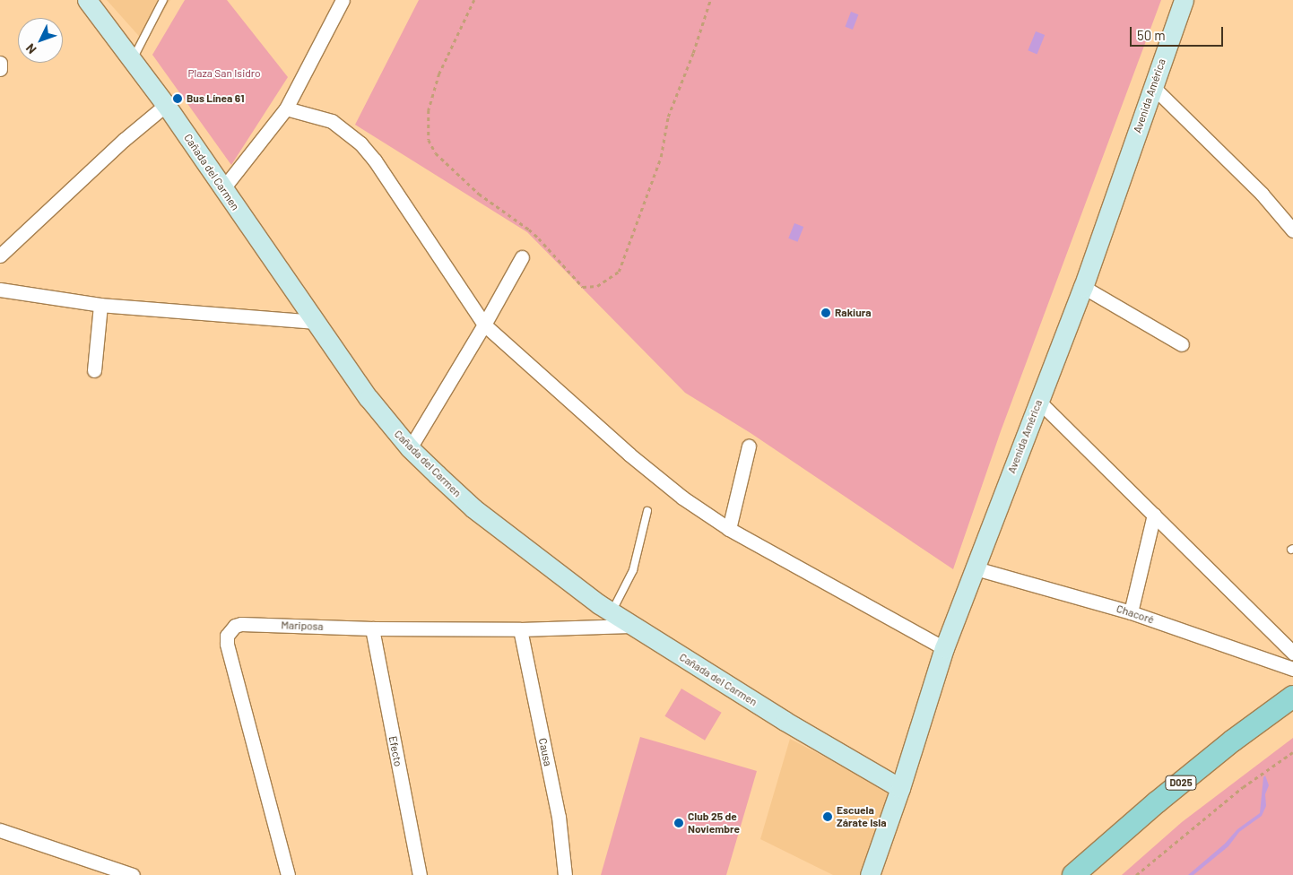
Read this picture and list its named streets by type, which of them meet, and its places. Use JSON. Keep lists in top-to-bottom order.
{
  "streets": {
    "main road": ["D025"],
    "street": [
      "Avenida América",
      "Cañada del Carmen",
      "Chacoré",
      "Mariposa",
      "Efecto",
      "Causa"
    ]
  },
  "crossings": [
    ["Avenida América", "Cañada del Carmen"],
    ["Avenida América", "Chacoré"],
    ["Cañada del Carmen", "Mariposa"],
    ["Mariposa", "Efecto"],
    ["Mariposa", "Causa"]
  ],
  "parks": ["Plaza San Isidro"],
  "places": [
    "Bus Línea 61",
    "Rakiura",
    "Escuela Zárate Isla",
    "Club 25 de Noviembre"
  ],
  "scale_bar": "50 m",
  "north": "bottom left"
}
